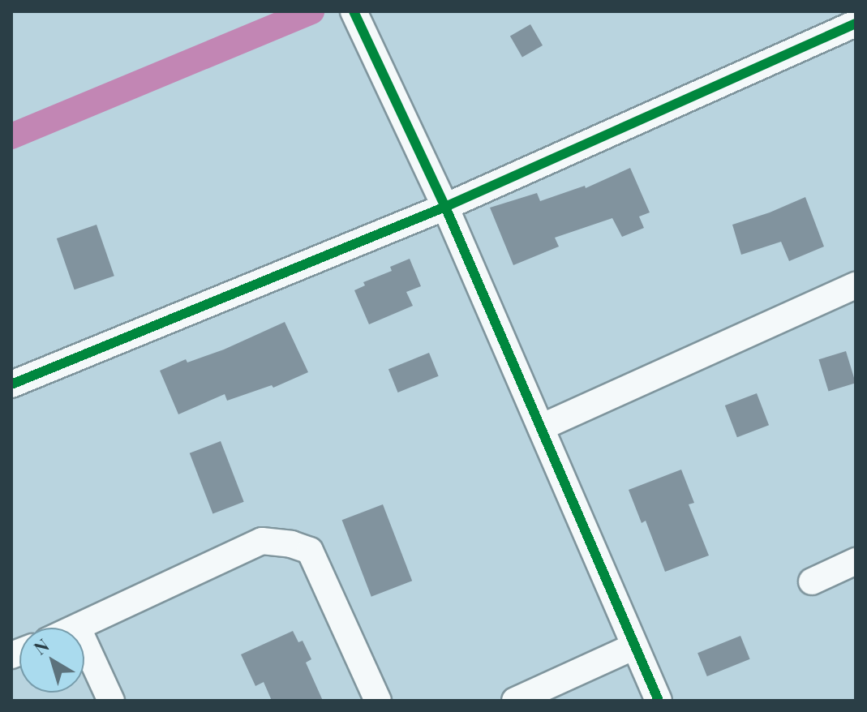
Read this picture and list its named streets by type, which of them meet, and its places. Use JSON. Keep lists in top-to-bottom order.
{
  "north": "top left"
}
